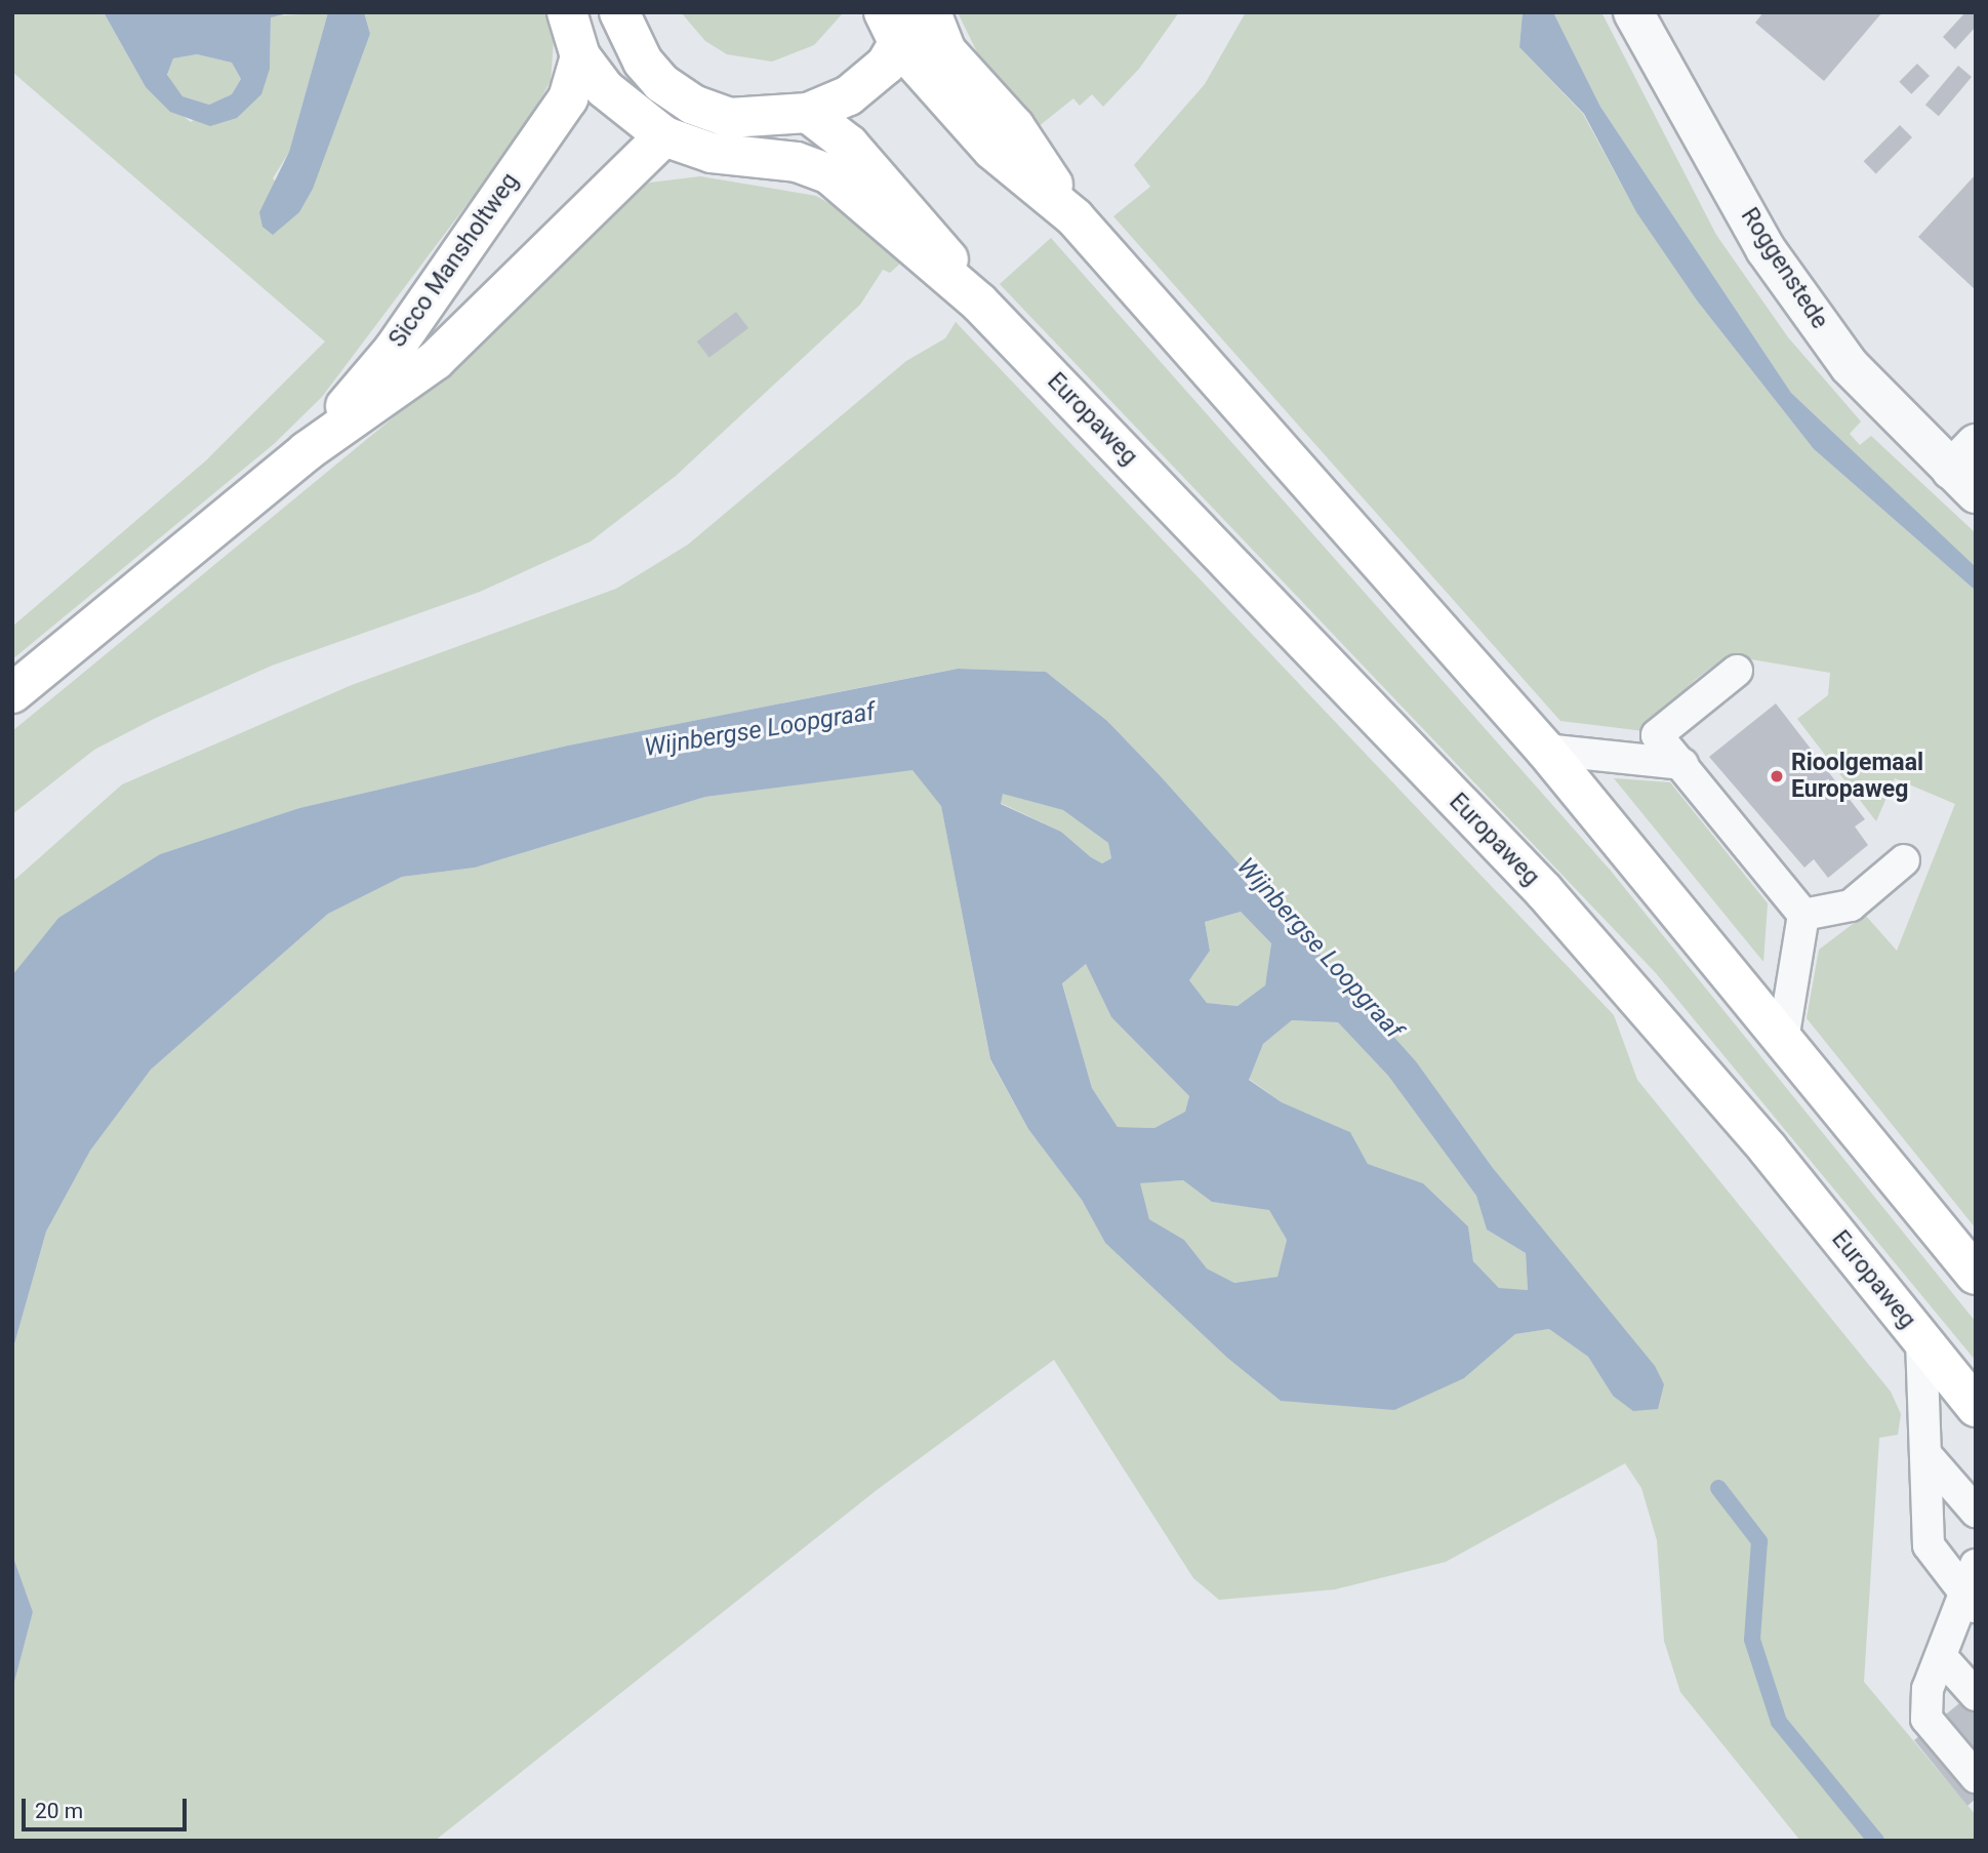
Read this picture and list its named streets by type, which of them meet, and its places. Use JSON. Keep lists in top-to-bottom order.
{
  "streets": {
    "main road": ["Sicco Mansholtweg", "Europaweg"],
    "street": ["Roggenstede"]
  },
  "crossings": [
    ["Sicco Mansholtweg", "Europaweg"]
  ],
  "water": ["Wijnbergse Loopgraaf"],
  "places": ["Rioolgemaal Europaweg"],
  "scale_bar": "20 m"
}
